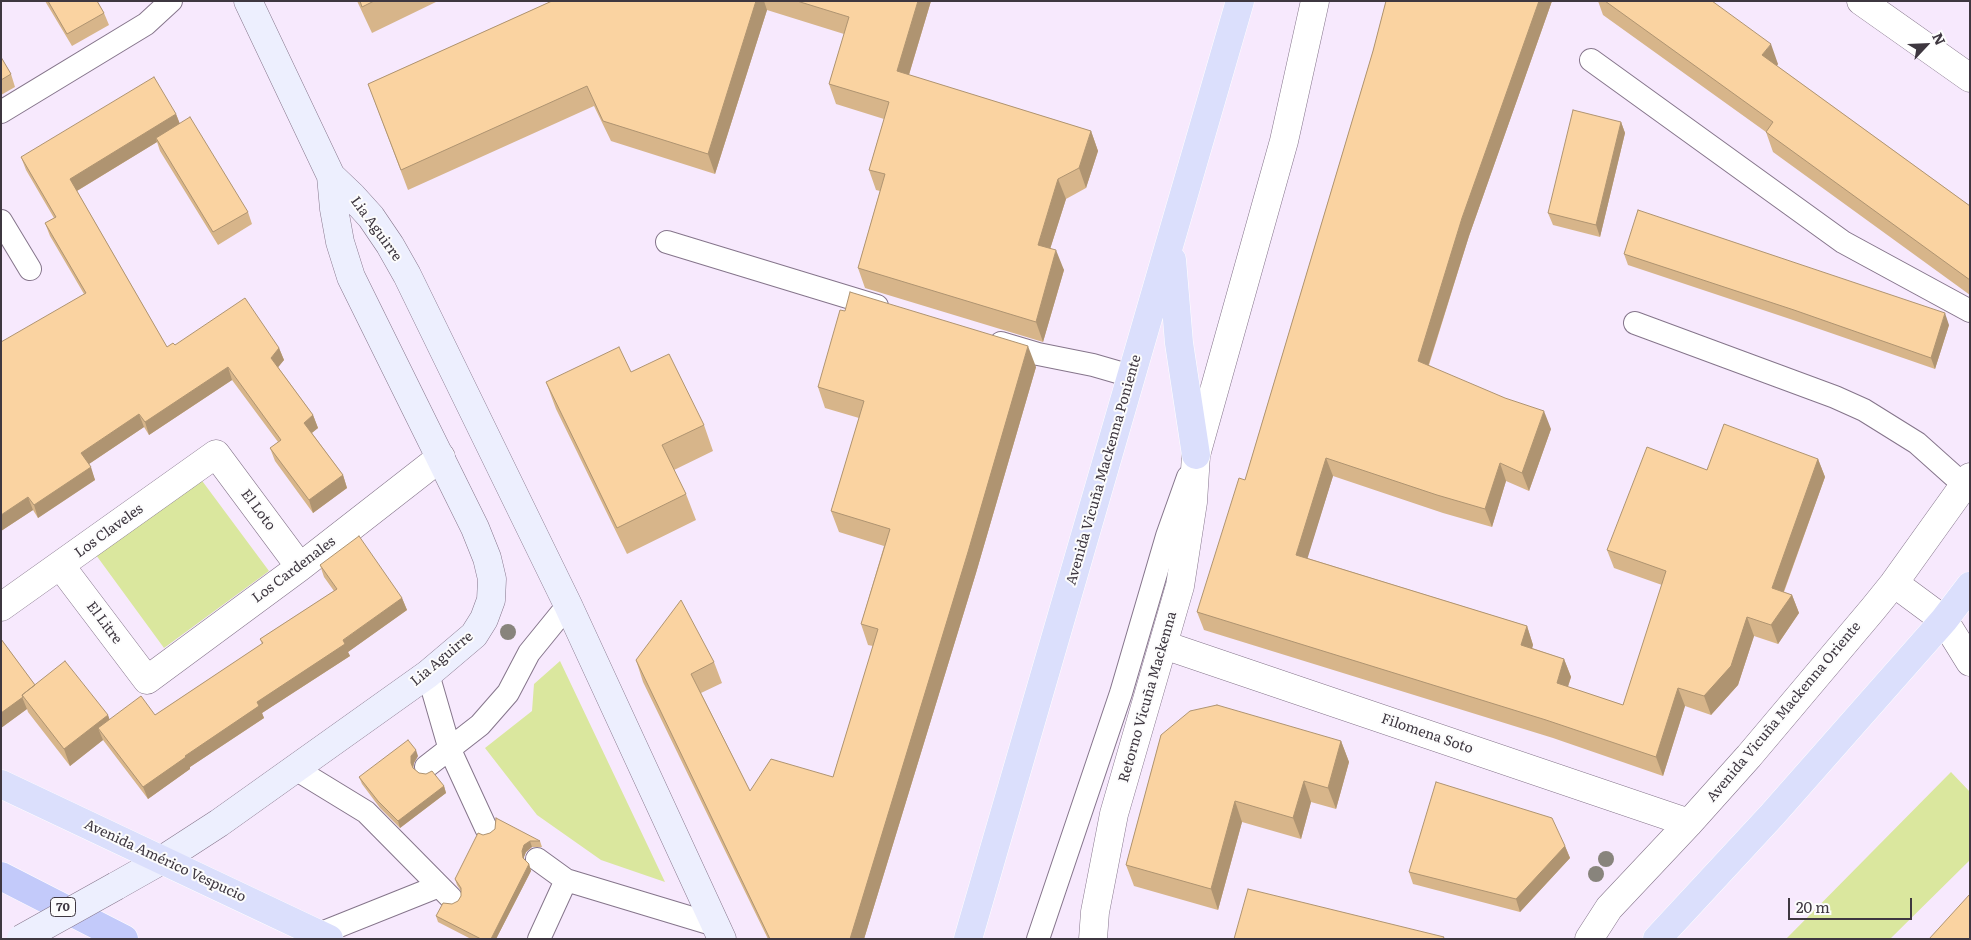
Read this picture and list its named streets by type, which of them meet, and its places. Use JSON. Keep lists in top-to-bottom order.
{
  "streets": {
    "highway": ["70"],
    "main road": ["Lia Aguirre", "Avenida Vicuña Mackenna Poniente", "Avenida Américo Vespucio"],
    "street": [
      "El Loto",
      "Los Claveles",
      "Los Cardenales",
      "El Litre",
      "Retorno Vicuña Mackenna",
      "Avenida Vicuña Mackenna Oriente",
      "Filomena Soto"
    ]
  },
  "crossings": [
    ["Lia Aguirre", "Los Cardenales"],
    ["Lia Aguirre", "Avenida Américo Vespucio"],
    ["El Loto", "Los Claveles"],
    ["El Loto", "Los Cardenales"],
    ["Los Claveles", "El Litre"],
    ["Los Cardenales", "El Litre"],
    ["Retorno Vicuña Mackenna", "Filomena Soto"],
    ["Avenida Vicuña Mackenna Oriente", "Filomena Soto"]
  ],
  "scale_bar": "20 m",
  "north": "top right"
}
